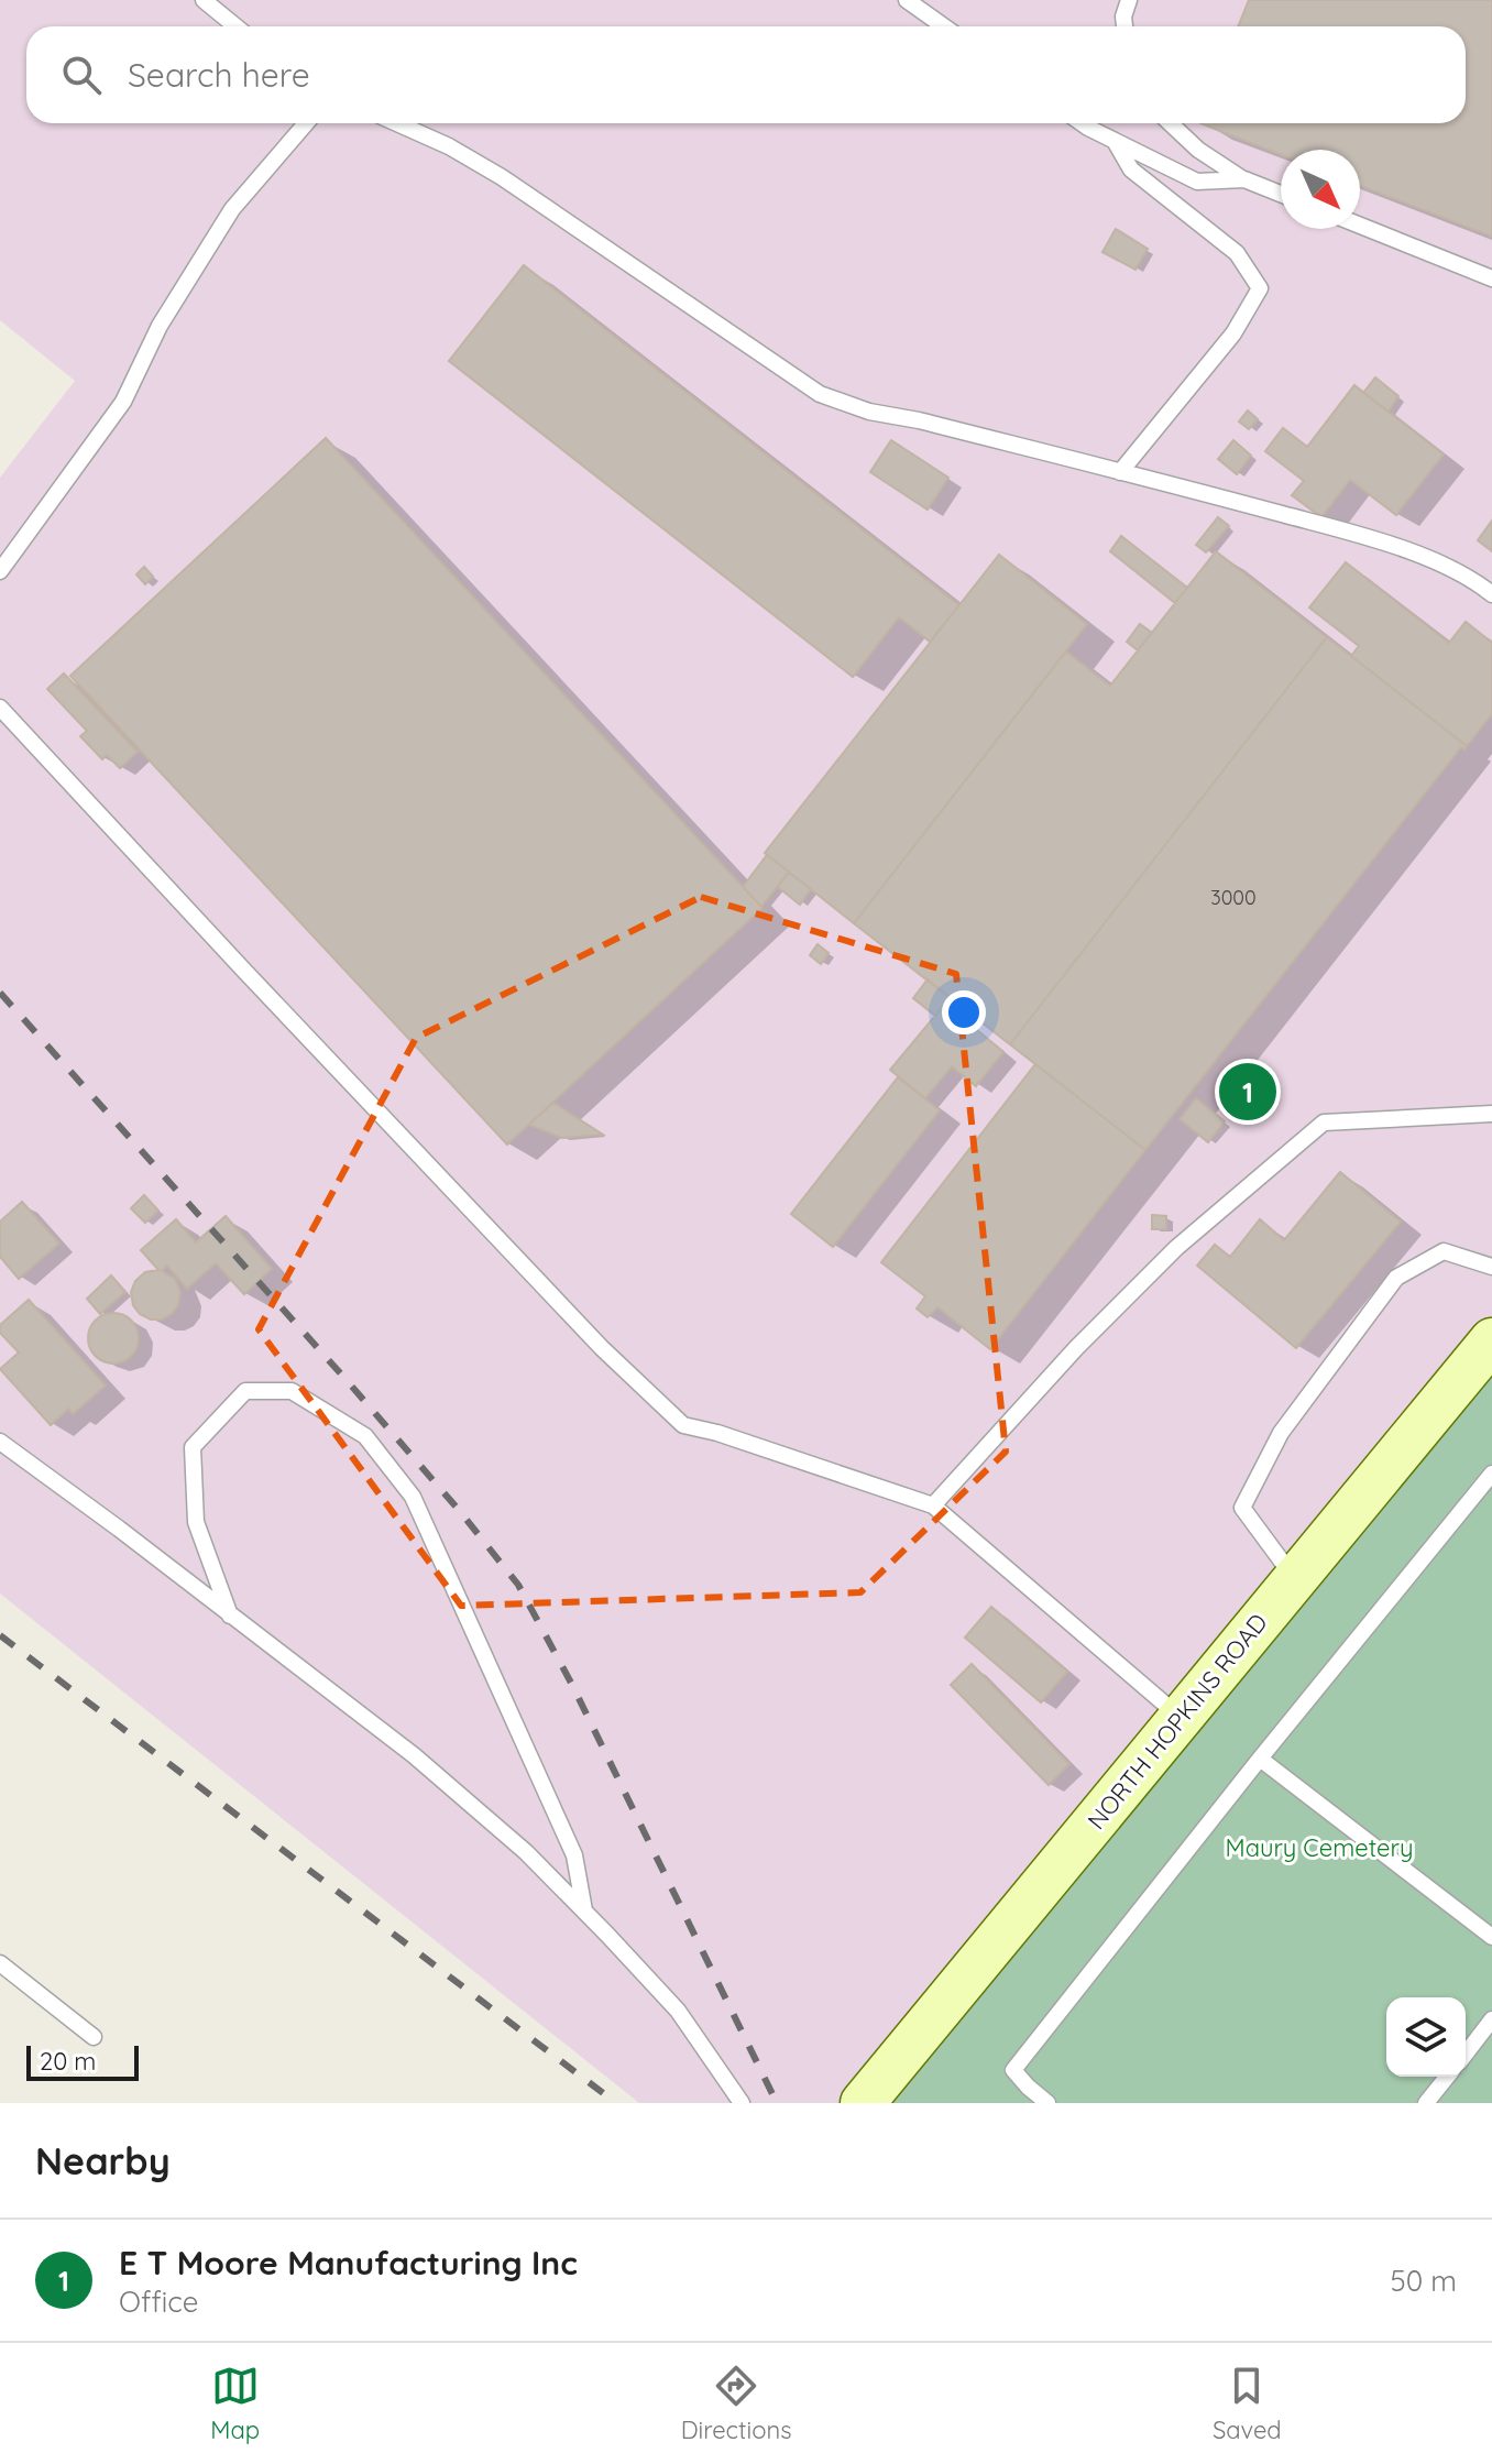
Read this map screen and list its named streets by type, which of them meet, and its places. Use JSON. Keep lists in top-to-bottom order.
{
  "streets": {
    "main road": ["NORTH HOPKINS ROAD"]
  },
  "parks": ["Maury Cemetery"],
  "house_numbers": ["3000"],
  "scale_bar": "20 m",
  "north": "bottom right",
  "page": {
    "search": "Search here",
    "pins": "1",
    "scale": "20 m",
    "heading": "Nearby",
    "list": [
      {
        "mark": "1",
        "name": "E T Moore Manufacturing Inc",
        "note": "Office",
        "value": "50 m"
      }
    ],
    "nav": ["Map", "Directions", "Saved"]
  }
}
